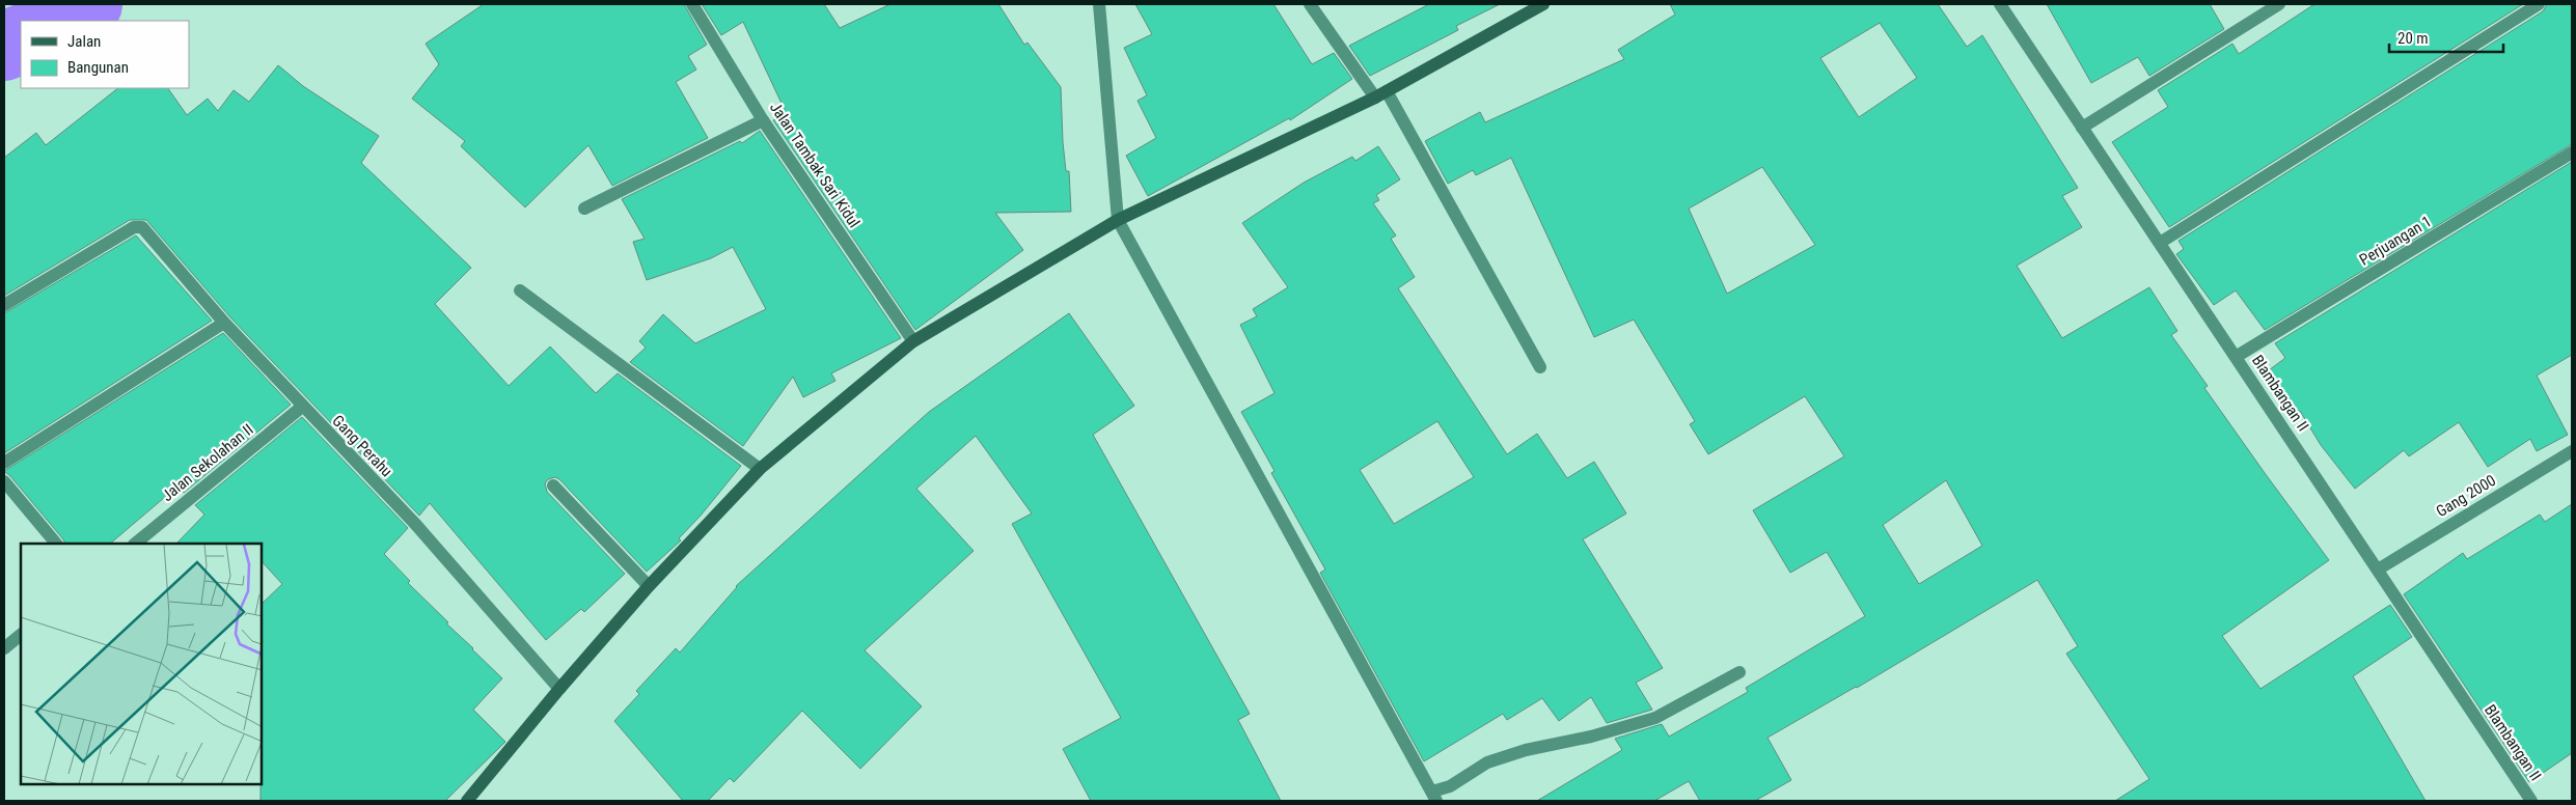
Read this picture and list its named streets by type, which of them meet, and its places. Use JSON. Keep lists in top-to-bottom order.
{
  "streets": {
    "street": [
      "Jalan Tambak Sari Kidul",
      "Perjuangan 1",
      "Blambangan II",
      "Gang Perahu",
      "Jalan Sekolahan II",
      "Gang 2000"
    ]
  },
  "crossings": [
    ["Perjuangan 1", "Blambangan II"],
    ["Blambangan II", "Gang 2000"],
    ["Gang Perahu", "Jalan Sekolahan II"]
  ],
  "legend": ["Jalan", "Bangunan"],
  "scale_bar": "20 m"
}
